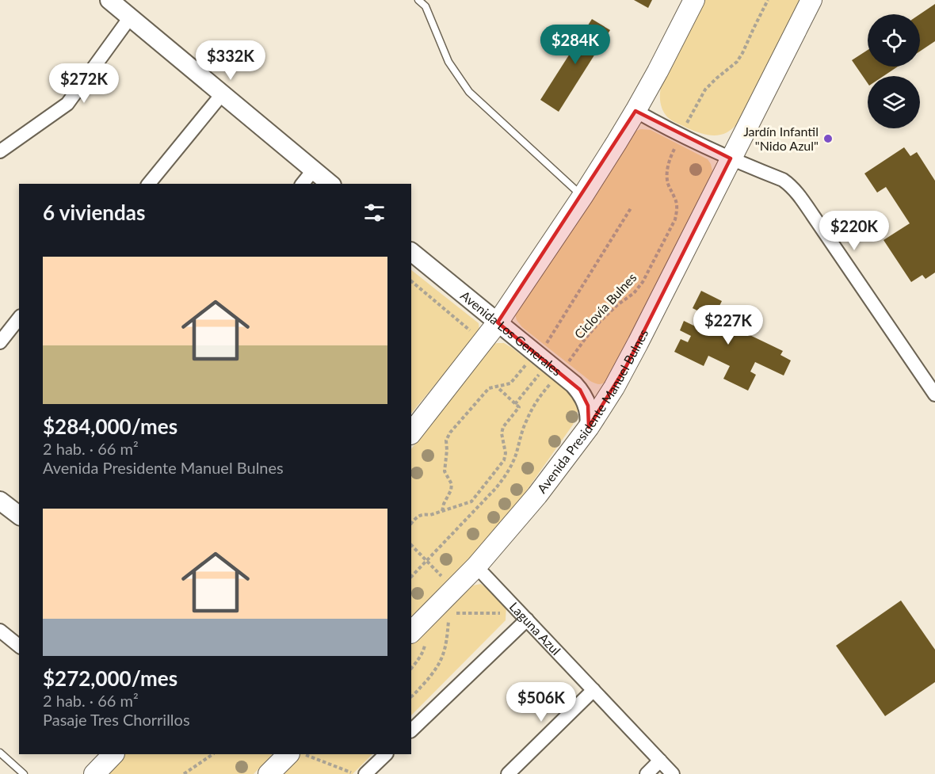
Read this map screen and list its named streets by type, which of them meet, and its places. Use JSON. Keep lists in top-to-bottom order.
{
  "streets": {
    "main road": ["Avenida Presidente Manuel Bulnes"],
    "street": ["Avenida Los Generales", "Laguna Azul"],
    "path": ["Ciclovía Bulnes"]
  },
  "crossings": [
    ["Ciclovía Bulnes", "Avenida Los Generales"],
    ["Avenida Los Generales", "Avenida Presidente Manuel Bulnes"],
    ["Avenida Presidente Manuel Bulnes", "Laguna Azul"]
  ],
  "places": ["Jardín Infantil \"Nido Azul\""],
  "page": {
    "price": [
      "$284K",
      "$332K",
      "$272K",
      "$220K",
      "$227K",
      "$506K"
    ],
    "heading": "6 viviendas",
    "list": [
      {
        "name": "$284,000/mes",
        "note": "2 hab. · 66 m² · Avenida Presidente Manuel Bulnes"
      },
      {
        "name": "$272,000/mes",
        "note": "2 hab. · 66 m² · Pasaje Tres Chorrillos"
      }
    ]
  }
}
